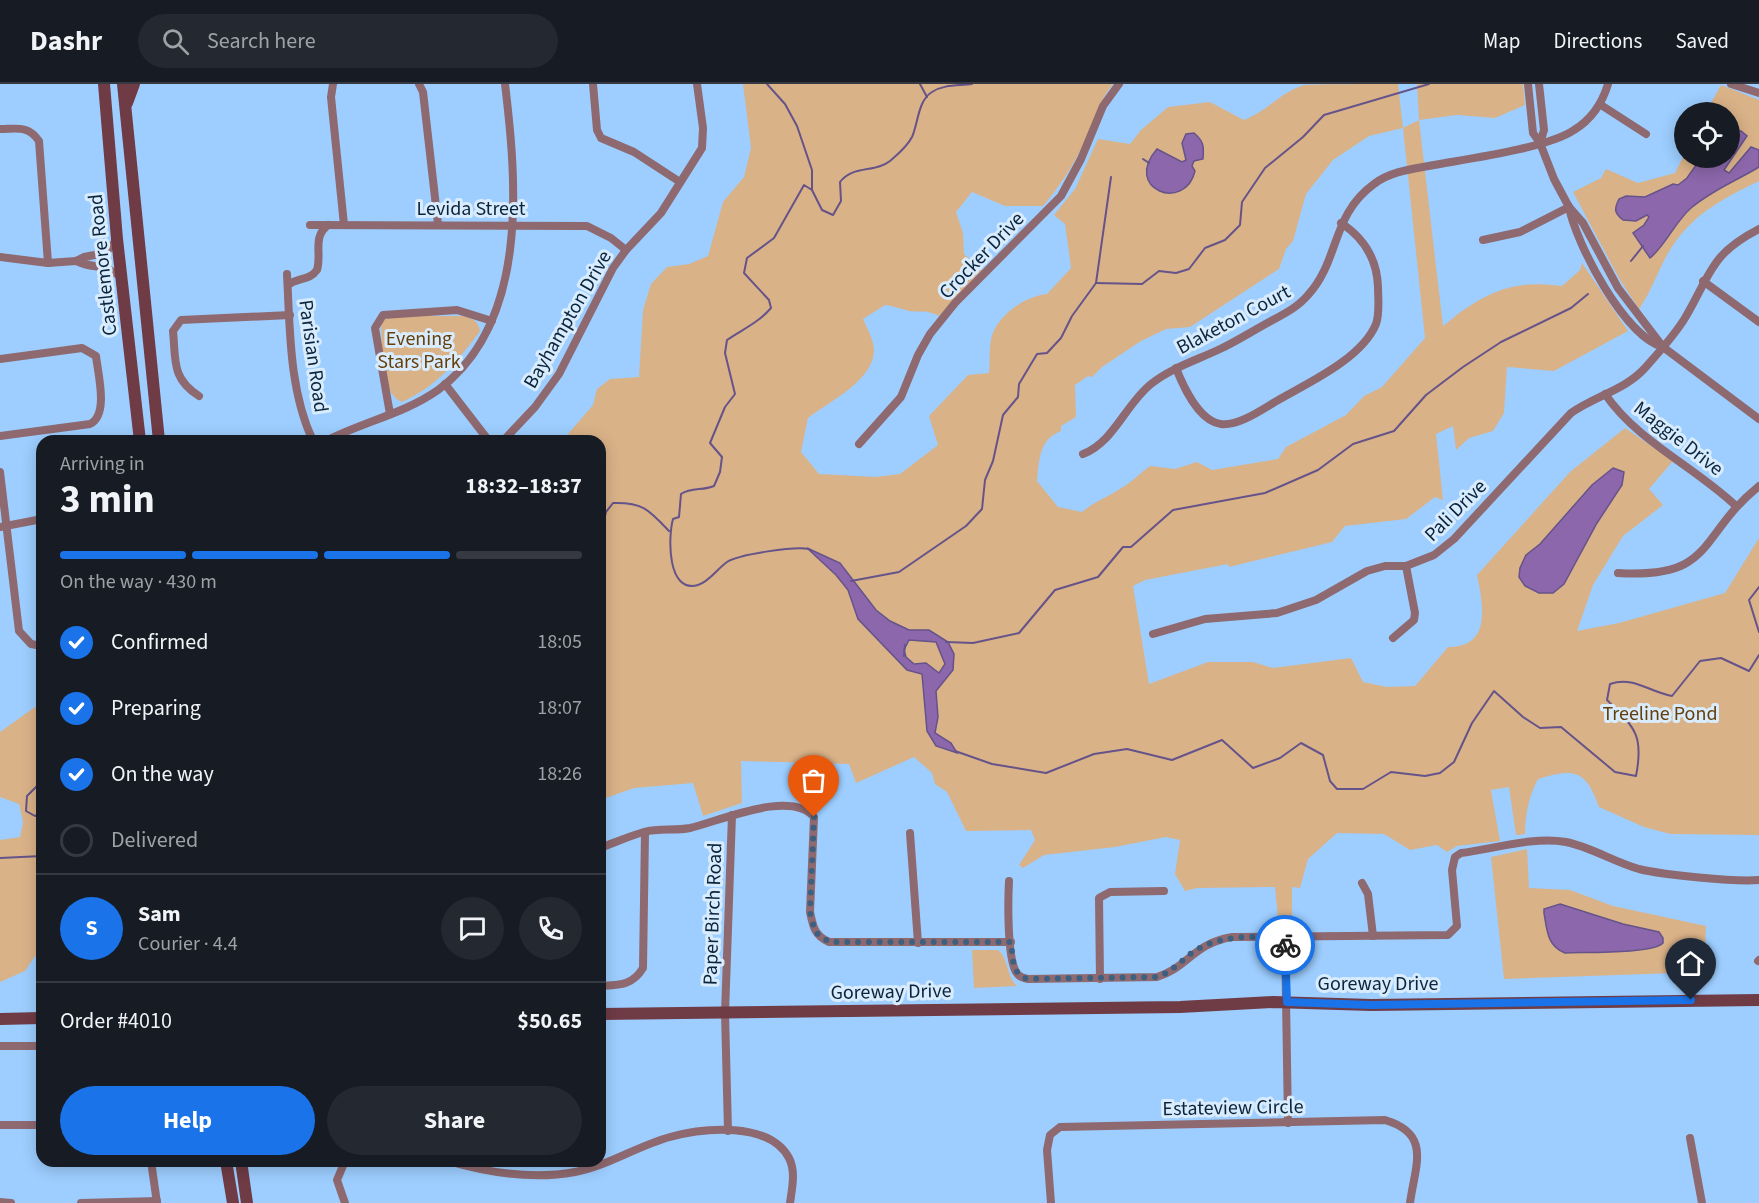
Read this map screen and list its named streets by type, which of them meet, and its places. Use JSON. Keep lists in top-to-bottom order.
{
  "streets": {
    "street": [
      "Levida Street",
      "Crocker Drive",
      "Castlemore Road",
      "Bayhampton Drive",
      "Blaketon Court",
      "Parisian Road",
      "Maggie Drive",
      "Pali Drive",
      "Paper Birch Road",
      "Goreway Drive",
      "Estateview Circle"
    ]
  },
  "crossings": [
    ["Levida Street", "Bayhampton Drive"],
    ["Maggie Drive", "Pali Drive"],
    ["Paper Birch Road", "Goreway Drive"]
  ],
  "parks": ["Evening Stars Park", "Treeline Pond"],
  "page": {
    "header": "Dashr",
    "search": "Search here",
    "nav": ["Map", "Directions", "Saved"],
    "heading": ["3 min", "Arriving in", "18:32–18:37"],
    "panel": [
      "Sam",
      "Courier · 4.4",
      "Order #4010",
      "$50.65"
    ],
    "bar": "On the way · 430 m",
    "list": [
      ["Confirmed", "18:05"],
      ["Preparing", "18:07"],
      ["On the way", "18:26"],
      "Delivered"
    ],
    "round": "S",
    "buttons": ["Help", "Share"]
  }
}
